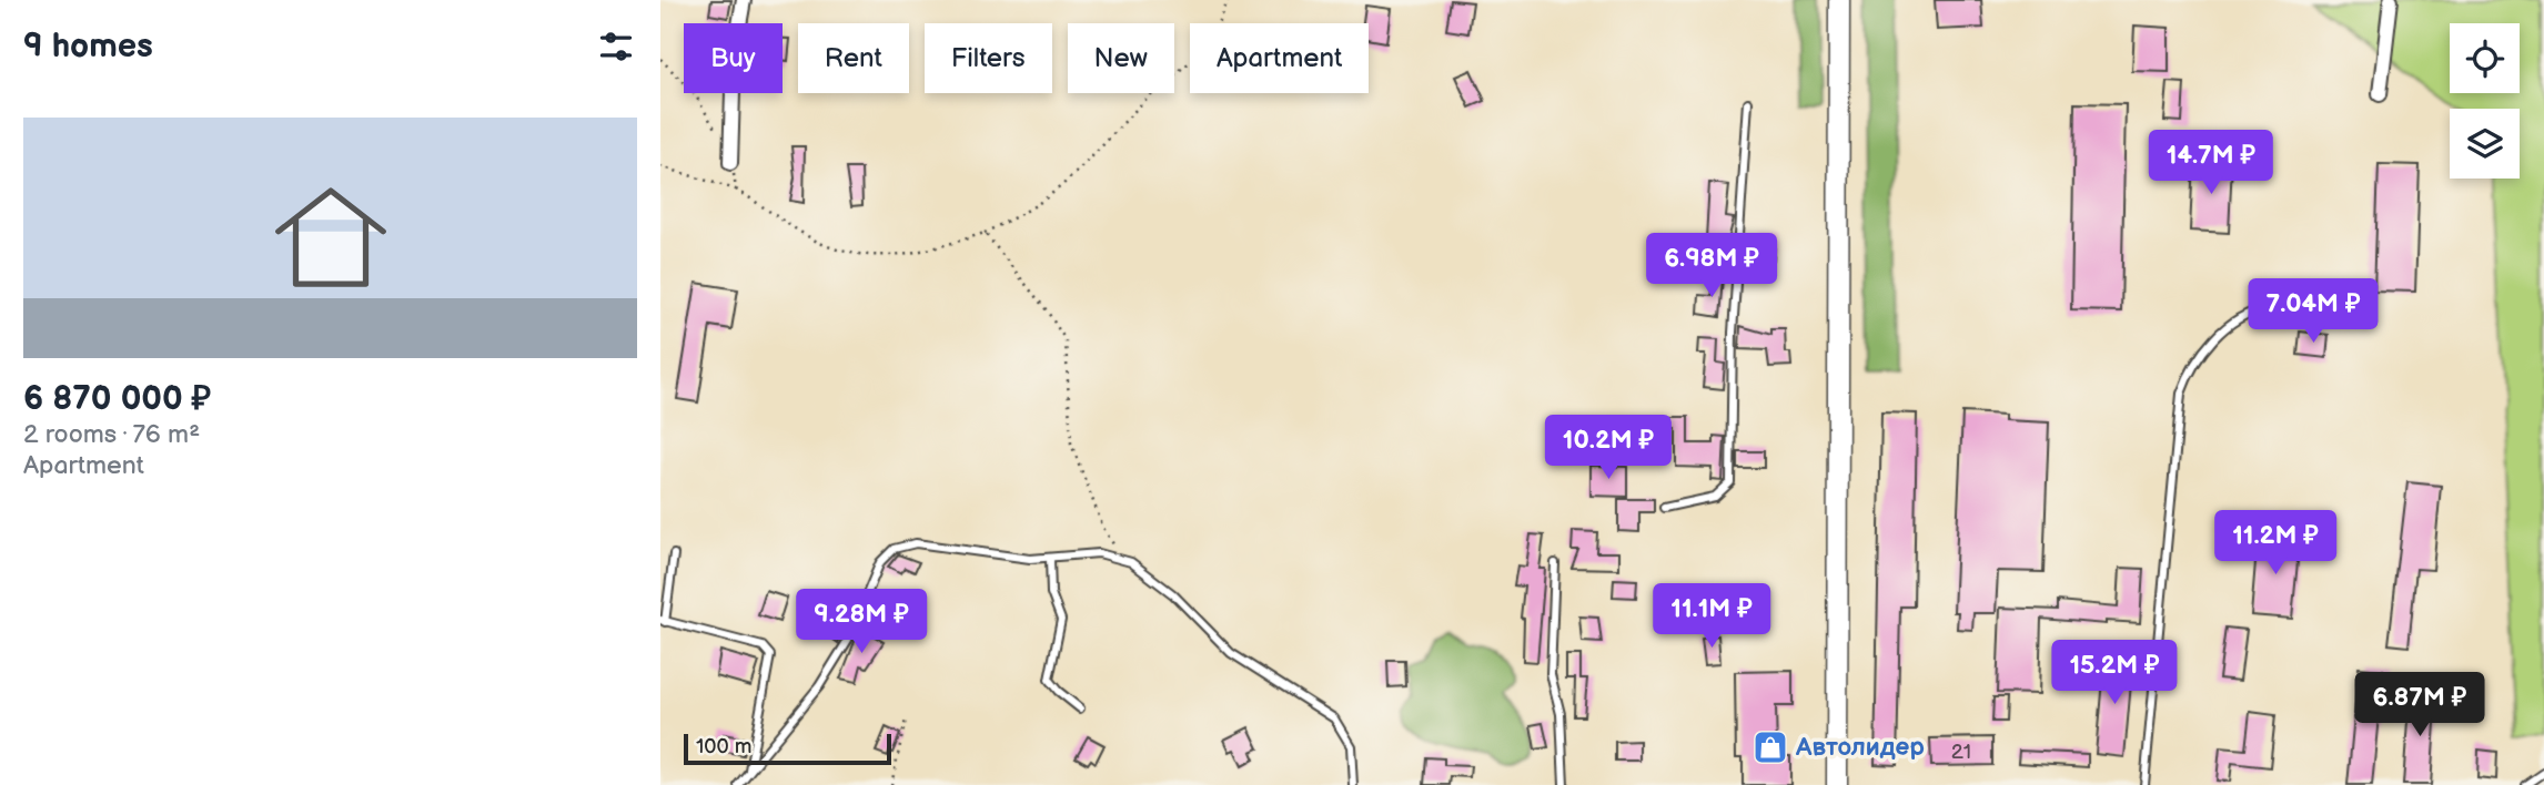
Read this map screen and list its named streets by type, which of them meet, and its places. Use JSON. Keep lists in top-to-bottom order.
{
  "places": {
    "shop": ["Автолидер"]
  },
  "house_numbers": ["21"],
  "scale_bar": "100 m",
  "page": {
    "heading": "9 homes",
    "chip": [
      "Buy",
      "Rent",
      "Filters",
      "New",
      "Apartment"
    ],
    "list": [
      {
        "name": "6 870 000 ₽",
        "note": "2 rooms · 76 m² · Apartment"
      }
    ],
    "price": [
      "14.7M ₽",
      "6.98M ₽",
      "7.04M ₽",
      "10.2M ₽",
      "11.2M ₽",
      "11.1M ₽",
      "9.28M ₽",
      "15.2M ₽",
      "6.87M ₽"
    ],
    "scale": "100 m"
  }
}
